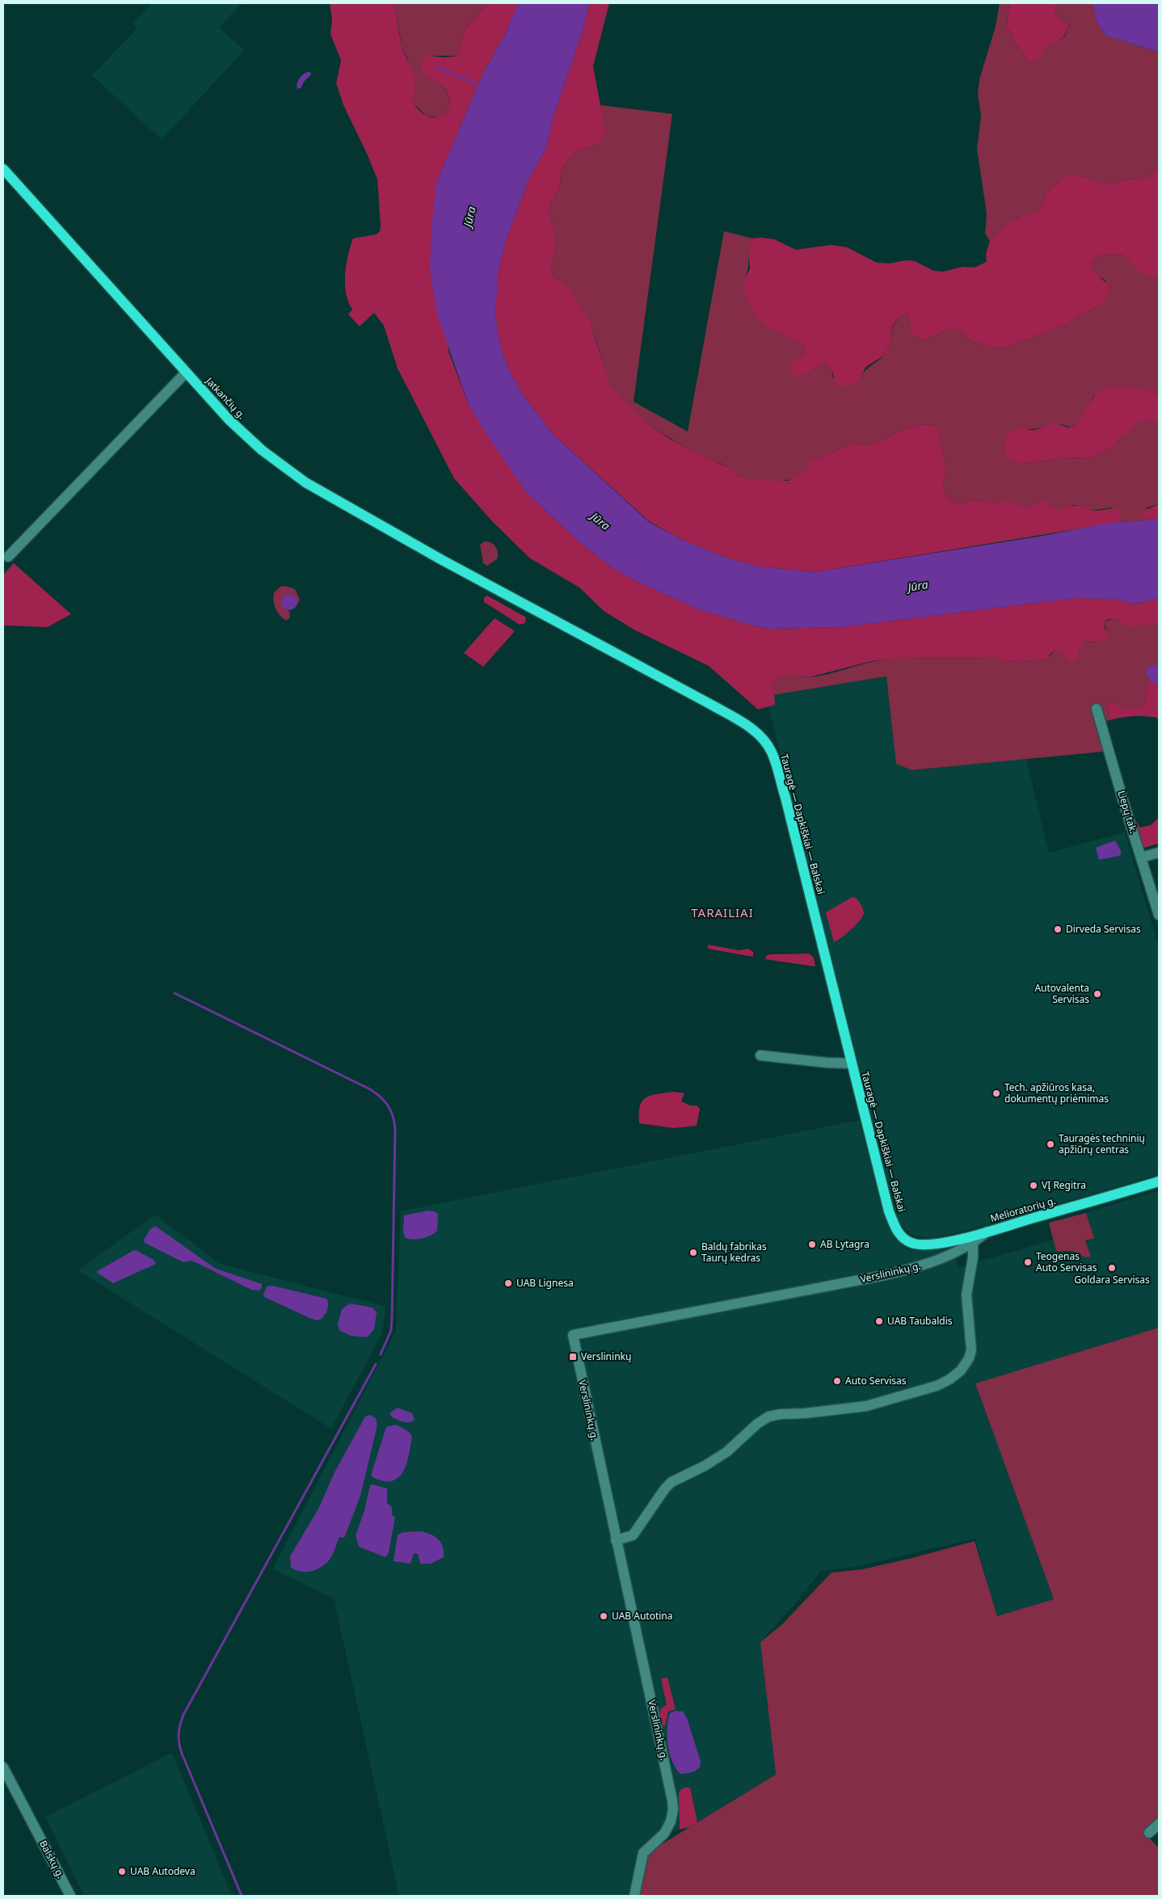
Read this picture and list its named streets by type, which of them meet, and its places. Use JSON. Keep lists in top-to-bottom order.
{
  "streets": {
    "main road": ["Jatkančių g.", "Tauragė — Dapkiškiai — Balskai", "Melioratorių g."],
    "street": ["Liepų tak.", "Verslininkų g.", "Balskų g."]
  },
  "crossings": [
    ["Jatkančių g.", "Tauragė — Dapkiškiai — Balskai"],
    ["Tauragė — Dapkiškiai — Balskai", "Melioratorių g."],
    ["Melioratorių g.", "Verslininkų g."]
  ],
  "districts": ["TARAILIAI"],
  "water": ["Jūra"],
  "places": {
    "other": [
      "Dirveda Servisas",
      "Autovalenta Servisas",
      "Tech. apžiūros kasa, dokumentų priėmimas",
      "Tauragės techninių apžiūrų centras",
      "VĮ Regitra",
      "AB Lytagra",
      "Baldų fabrikas Taurų kedras",
      "Teogenas Auto Servisas",
      "Goldara Servisas",
      "UAB Lignesa",
      "UAB Taubaldis",
      "Auto Servisas",
      "UAB Autotina",
      "UAB Autodeva"
    ],
    "transit": ["Verslininkų"]
  }
}
